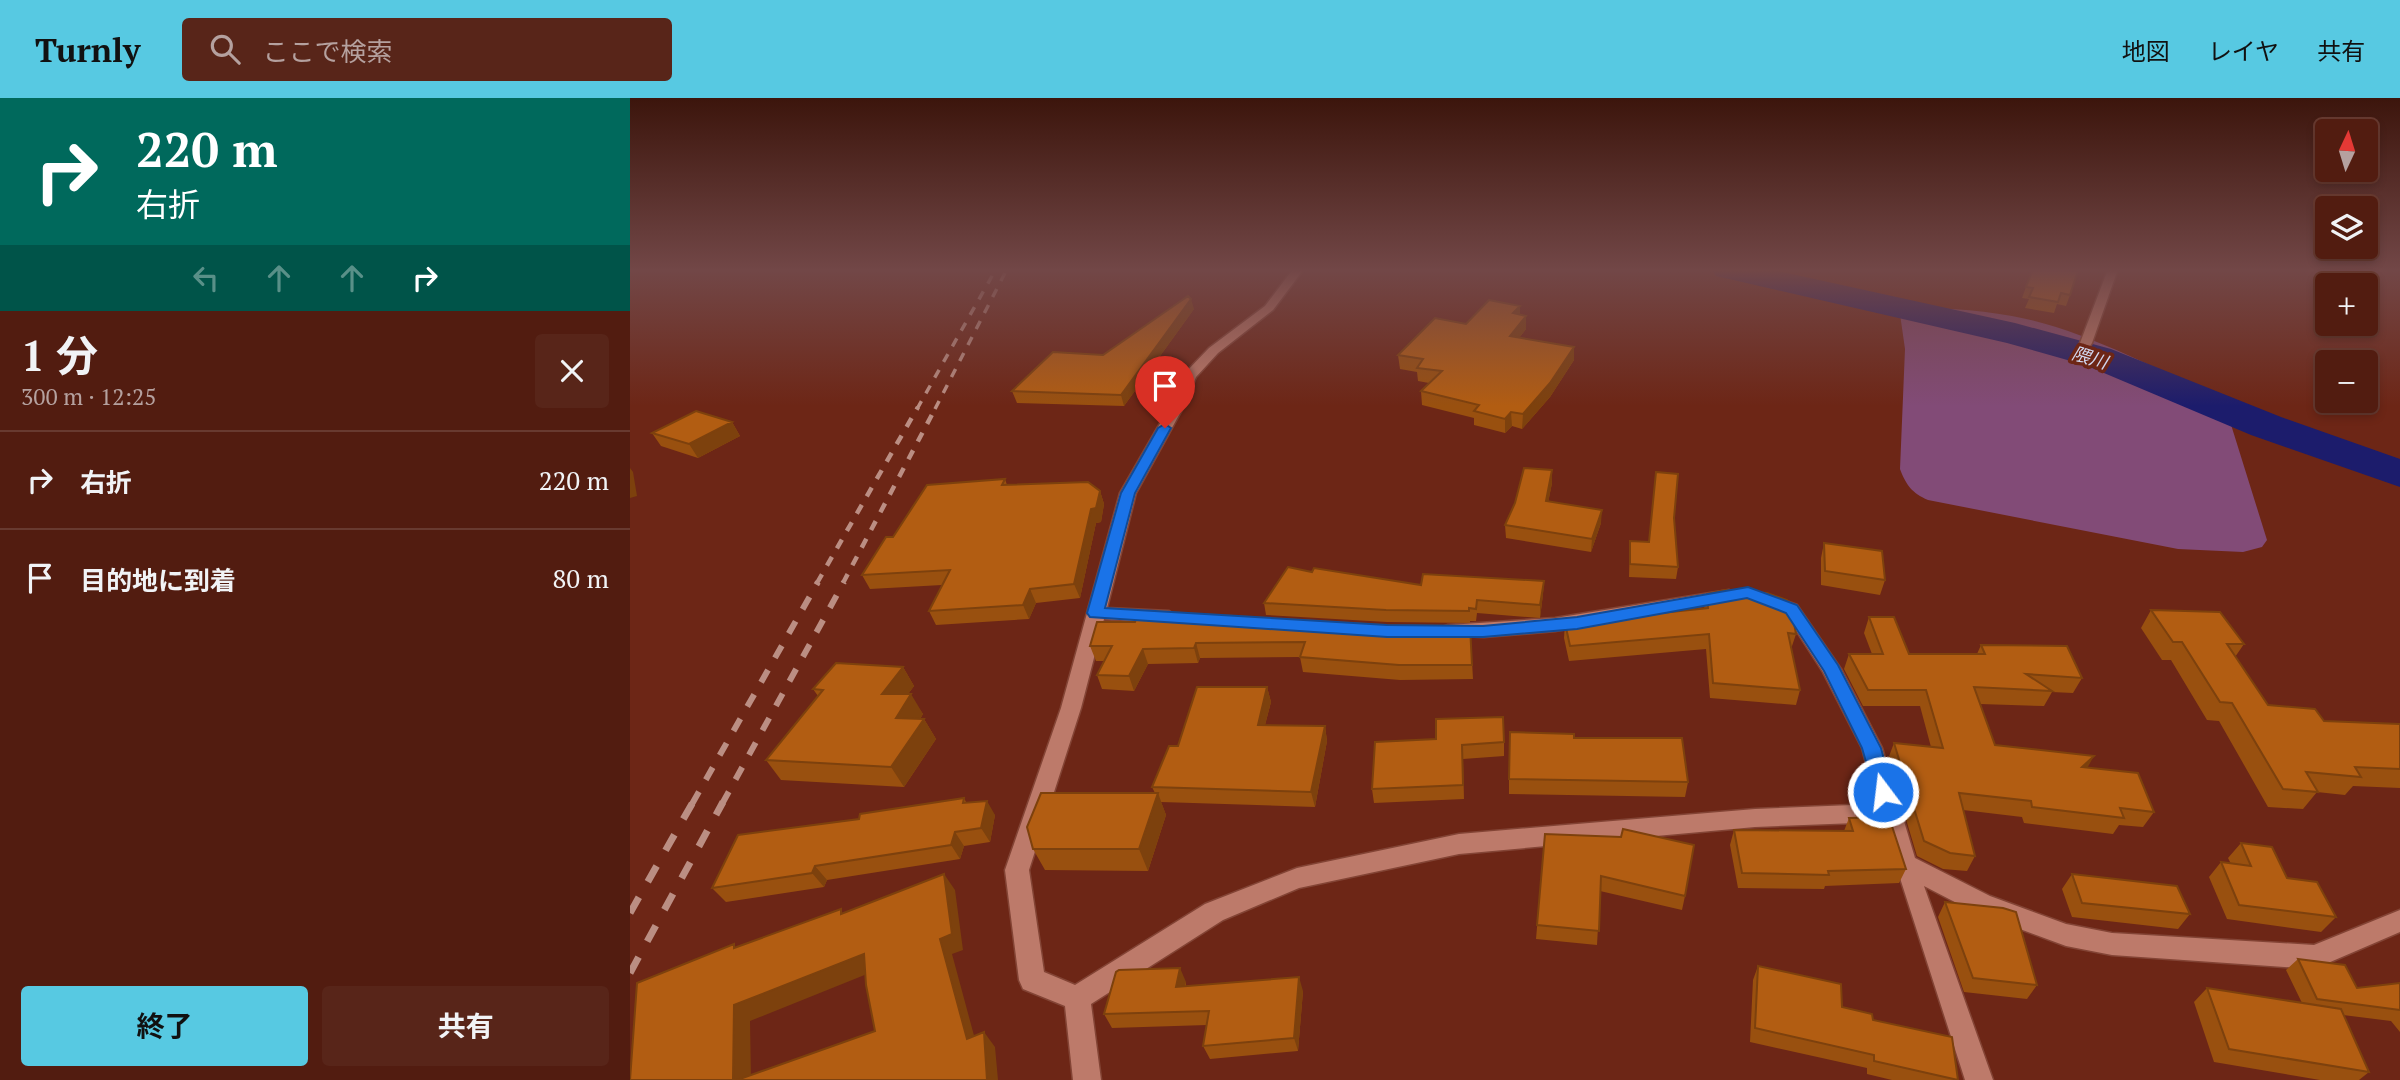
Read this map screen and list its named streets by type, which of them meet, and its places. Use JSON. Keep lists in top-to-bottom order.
{
  "water": ["隈川"],
  "north": "top",
  "page": {
    "header": "Turnly",
    "search": "ここで検索",
    "nav": ["地図", "レイヤ", "共有"],
    "turn": ["220 m", "右折"],
    "map_buttons": ["+", "−"],
    "heading": ["1 分", "300 m · 12:25"],
    "list": [
      {
        "name": "右折",
        "value": "220 m"
      },
      {
        "name": "目的地に到着",
        "value": "80 m"
      }
    ],
    "buttons": ["終了", "共有"]
  }
}
